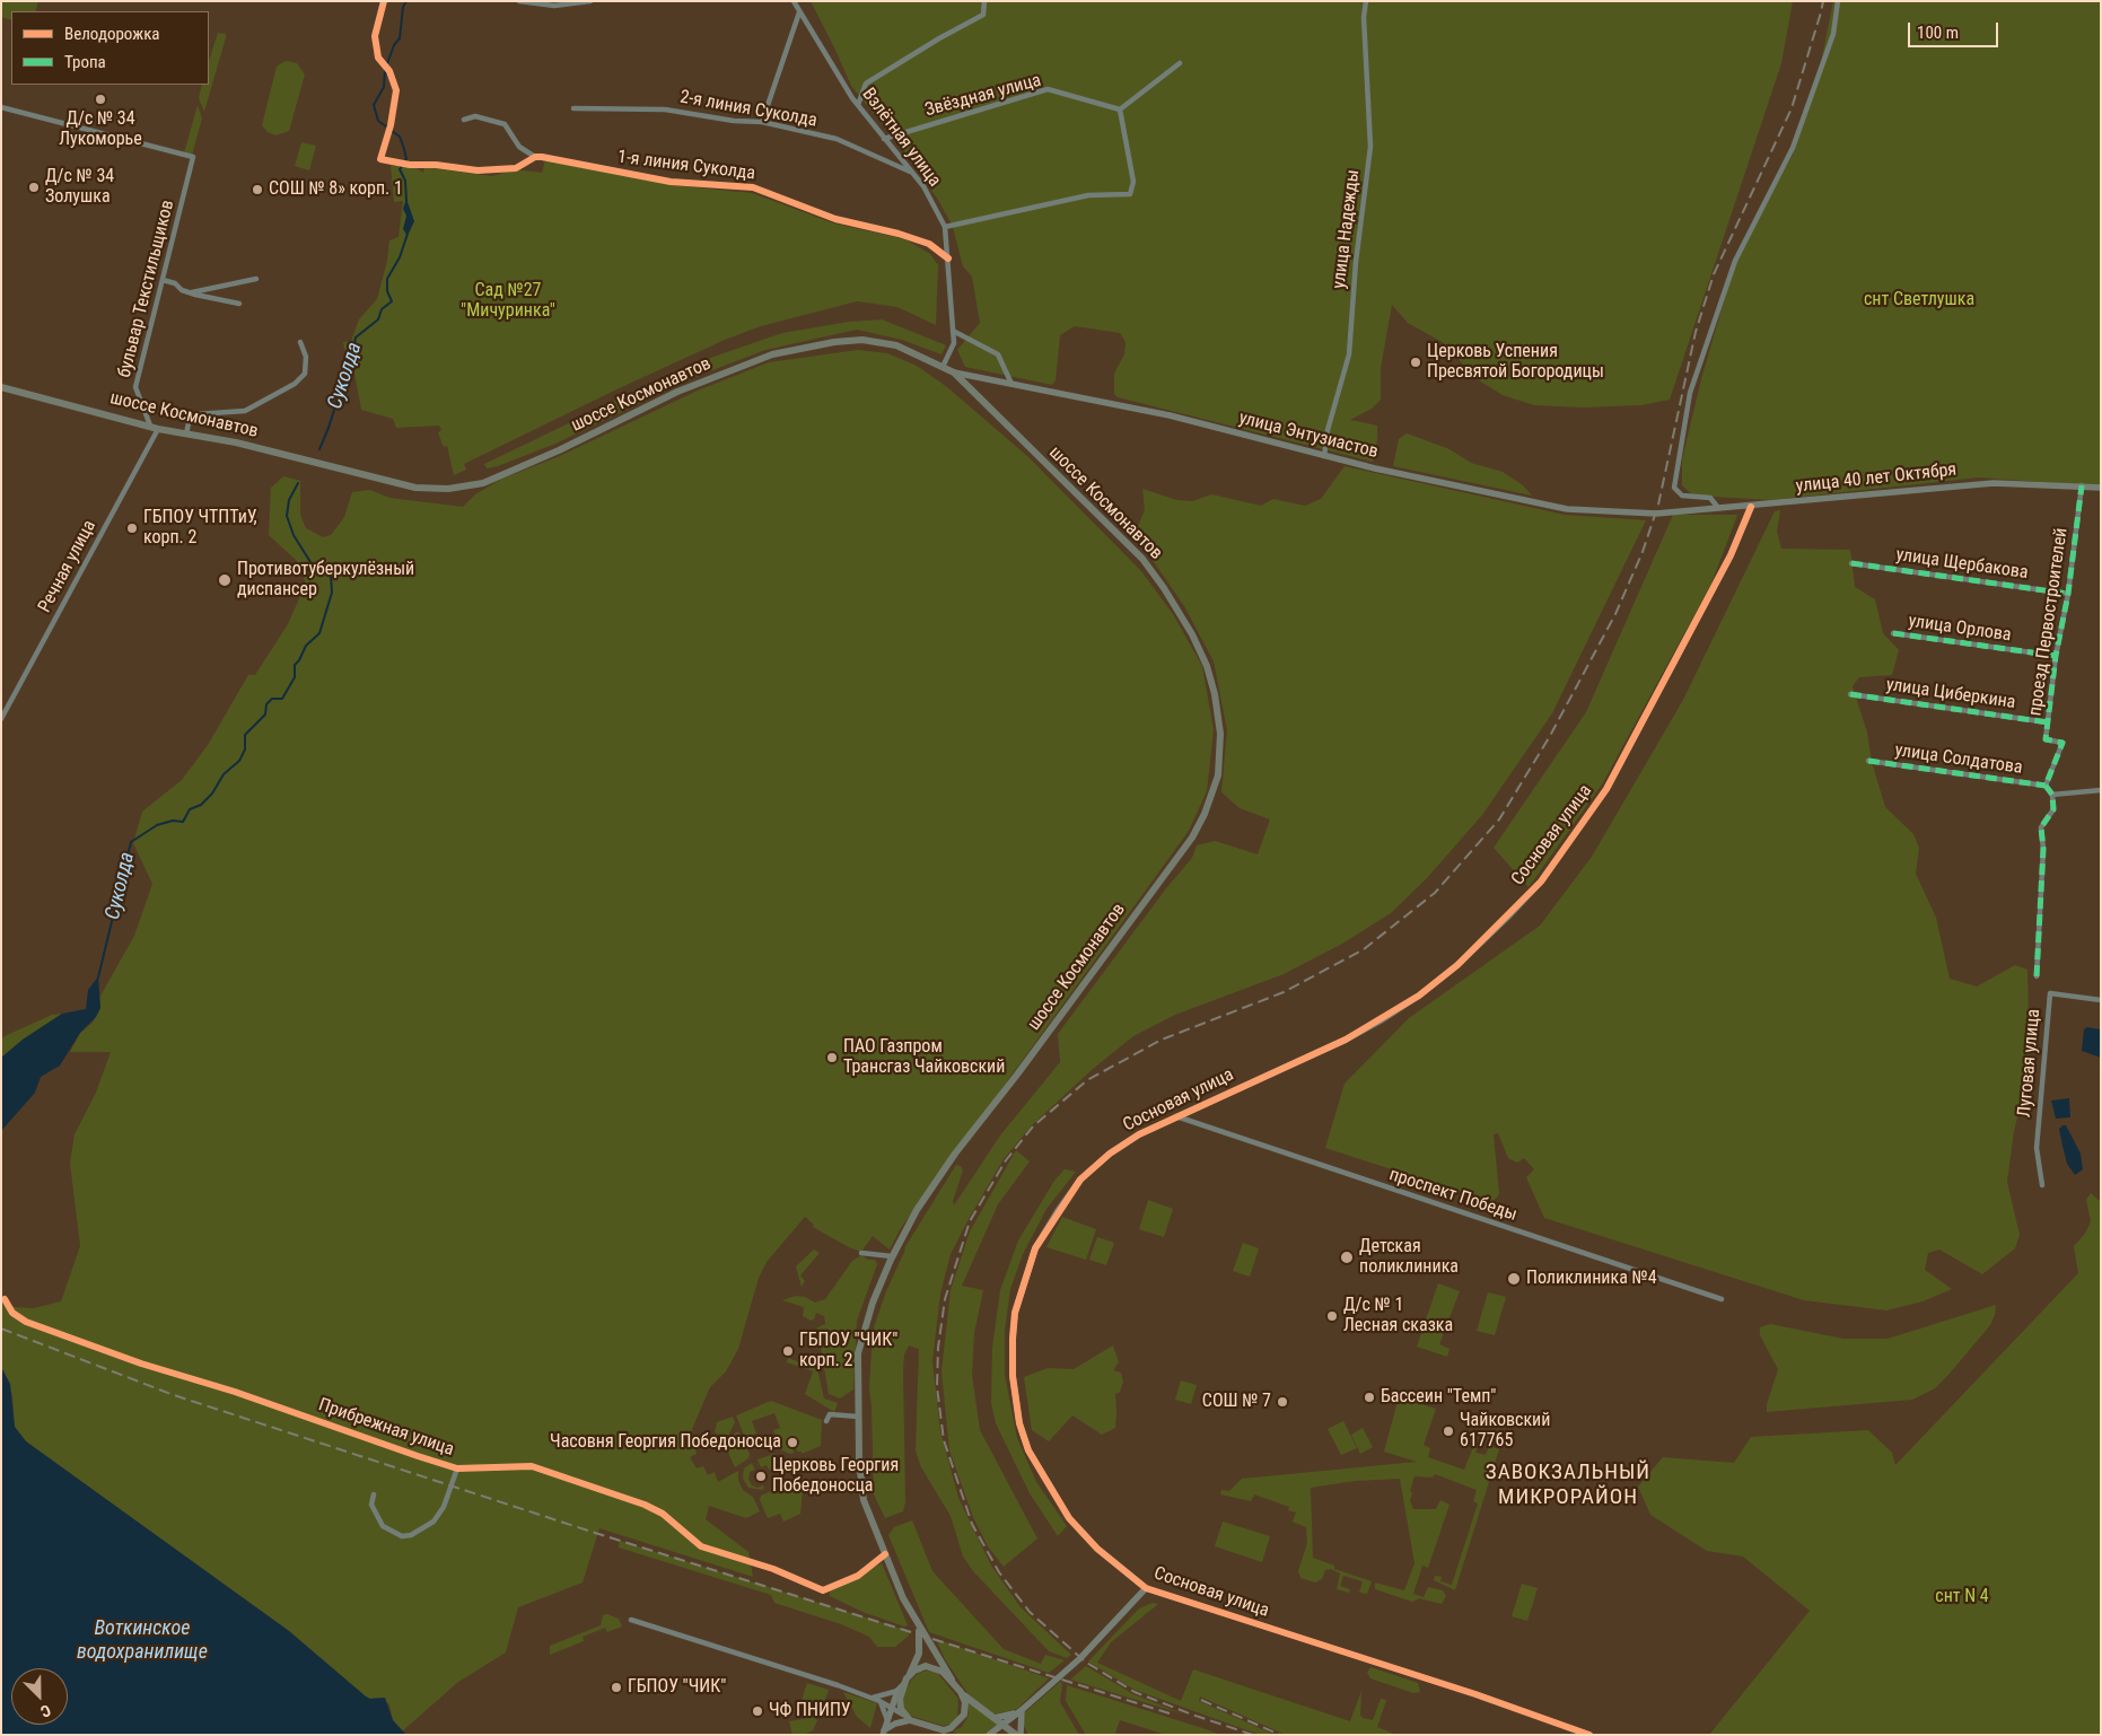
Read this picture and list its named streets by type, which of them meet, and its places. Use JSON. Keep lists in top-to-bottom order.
{
  "streets": {
    "main road": ["шоссе Космонавтов"],
    "street": [
      "Звёздная улица",
      "2-я линия Суколда",
      "Взлётная улица",
      "1-я линия Суколда",
      "улица Надежды",
      "бульвар Текстильщиков",
      "улица Энтузиастов",
      "улица 40 лет Октября",
      "улица Щербакова",
      "Речная улица",
      "проезд Первостроителей",
      "улица Орлова",
      "улица Циберкина",
      "улица Солдатова",
      "Сосновая улица",
      "Луговая улица",
      "проспект Победы",
      "Прибрежная улица"
    ]
  },
  "crossings": [
    ["Звёздная улица", "Взлётная улица"],
    ["2-я линия Суколда", "Взлётная улица"],
    ["Взлётная улица", "1-я линия Суколда"],
    ["Взлётная улица", "шоссе Космонавтов"],
    ["улица Надежды", "улица Энтузиастов"],
    ["бульвар Текстильщиков", "шоссе Космонавтов"],
    ["шоссе Космонавтов", "улица Энтузиастов"],
    ["шоссе Космонавтов", "Речная улица"],
    ["шоссе Космонавтов", "Прибрежная улица"],
    ["улица Энтузиастов", "улица 40 лет Октября"],
    ["улица 40 лет Октября", "проезд Первостроителей"],
    ["улица 40 лет Октября", "Сосновая улица"],
    ["улица Щербакова", "проезд Первостроителей"],
    ["проезд Первостроителей", "улица Орлова"],
    ["проезд Первостроителей", "улица Циберкина"],
    ["проезд Первостроителей", "улица Солдатова"],
    ["Сосновая улица", "проспект Победы"]
  ],
  "districts": ["ЗАВОКЗАЛЬНЫЙ МИКРОРАЙОН"],
  "water": ["Суколда", "Воткинское водохранилище"],
  "parks": ["Сад №27 \"Мичуринка\"", "снт Светлушка", "снт N 4"],
  "places": [
    "Д/с № 34 Лукоморье",
    "Д/с № 34 Золушка",
    "СОШ № 8» корп. 1",
    "Церковь Успения Пресвятой Богородицы",
    "ГБПОУ ЧТПТиУ, корп. 2",
    "Противотуберкулёзный диспансер",
    "ПАО Газпром Трансгаз Чайковский",
    "Детская поликлиника",
    "Поликлиника №4",
    "Д/с № 1 Лесная сказка",
    "ГБПОУ \"ЧИК\" корп. 2",
    "Бассеин \"Темп\"",
    "СОШ № 7",
    "Чайковский 617765",
    "Часовня Георгия Победоносца",
    "Церковь Георгия Победоносца",
    "ГБПОУ \"ЧИК\"",
    "ЧФ ПНИПУ"
  ],
  "legend": ["Велодорожка", "Тропа"],
  "scale_bar": "100 m",
  "north": "bottom right"
}
